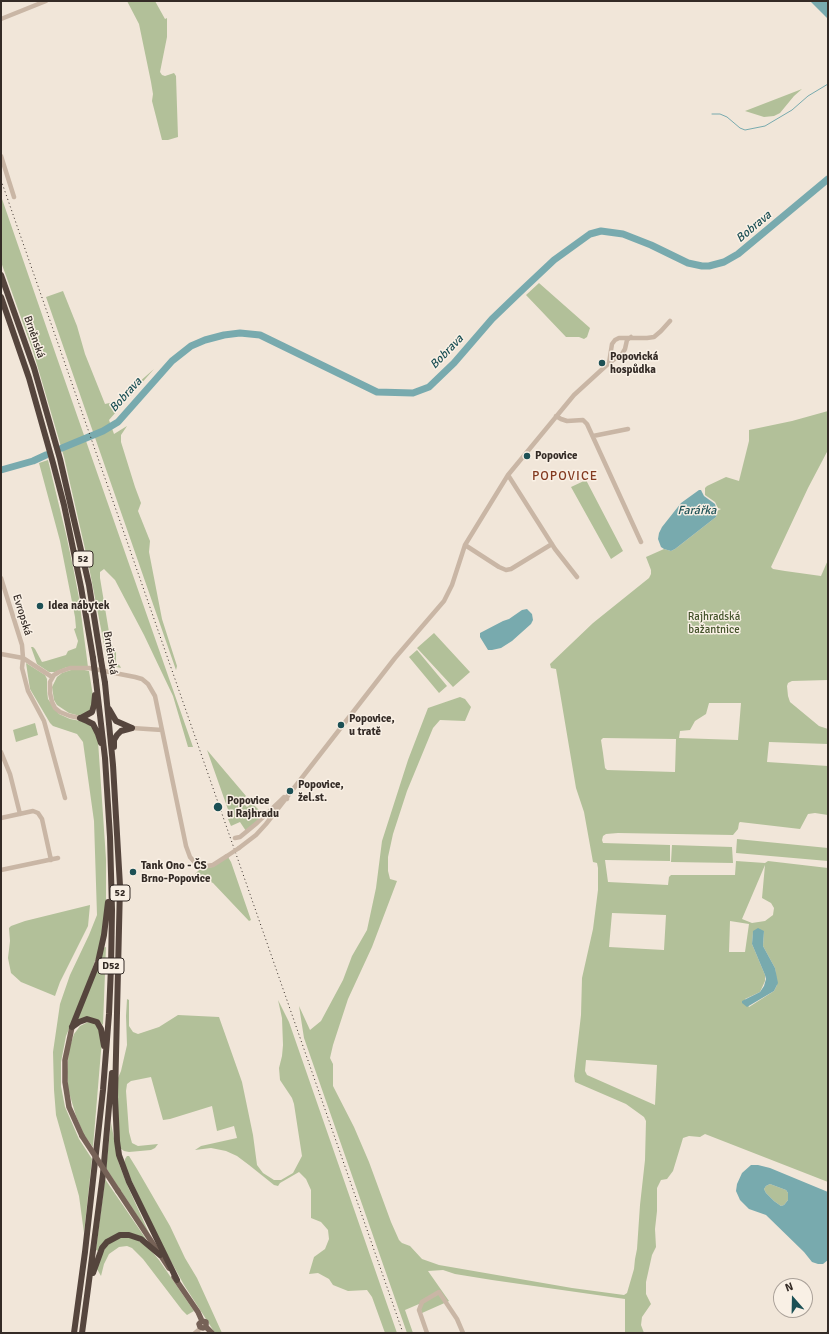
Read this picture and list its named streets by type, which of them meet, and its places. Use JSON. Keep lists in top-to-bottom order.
{
  "streets": {
    "highway": ["Brněnská", "52", "D52"],
    "street": ["Evropská"]
  },
  "crossings": [
    ["Brněnská", "D52"]
  ],
  "districts": ["POPOVICE"],
  "water": ["Bobrava", "Farářka"],
  "parks": ["Rajhradská bažantnice"],
  "places": [
    "Popovická hospůdka",
    "Popovice",
    "Idea nábytek",
    "Popovice, u tratě",
    "Popovice, žel.st.",
    "Popovice u Rajhradu",
    "Tank Ono - ČS Brno-Popovice"
  ],
  "north": "top"
}
